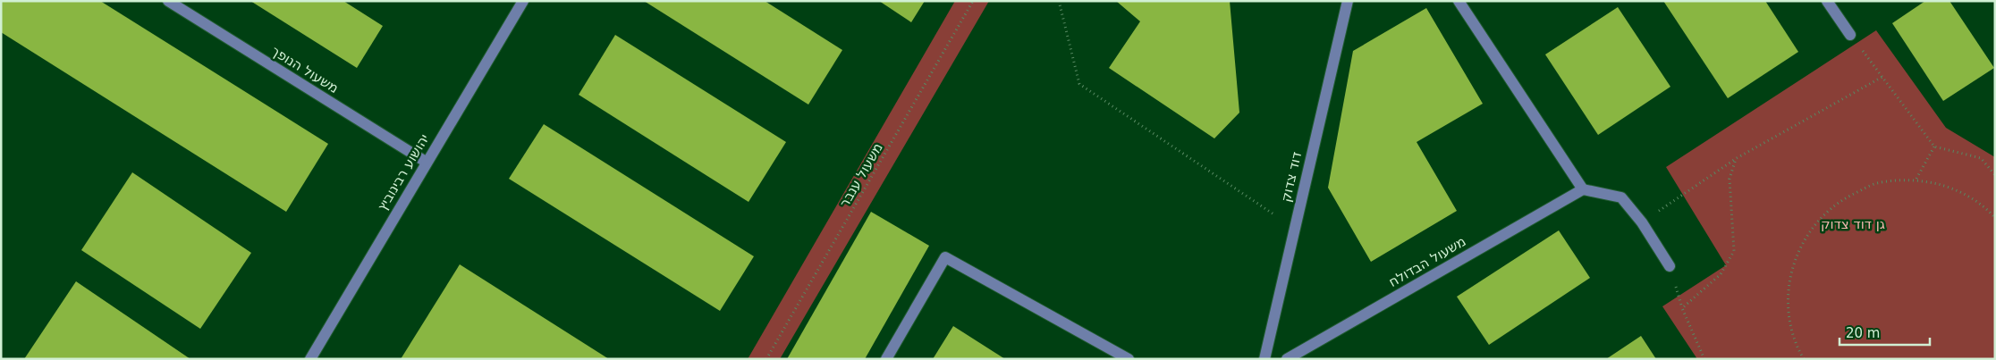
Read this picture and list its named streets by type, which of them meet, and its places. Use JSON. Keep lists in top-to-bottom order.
{
  "streets": {
    "street": [
      "משעול הנופך",
      "יהושוע רבינוביץ",
      "דוד צדוק",
      "משעול הבדולח"
    ],
    "path": ["משעול ענבר"]
  },
  "crossings": [
    ["משעול הנופך", "יהושוע רבינוביץ"]
  ],
  "parks": ["גן דוד צדוק"],
  "scale_bar": "20 m"
}
